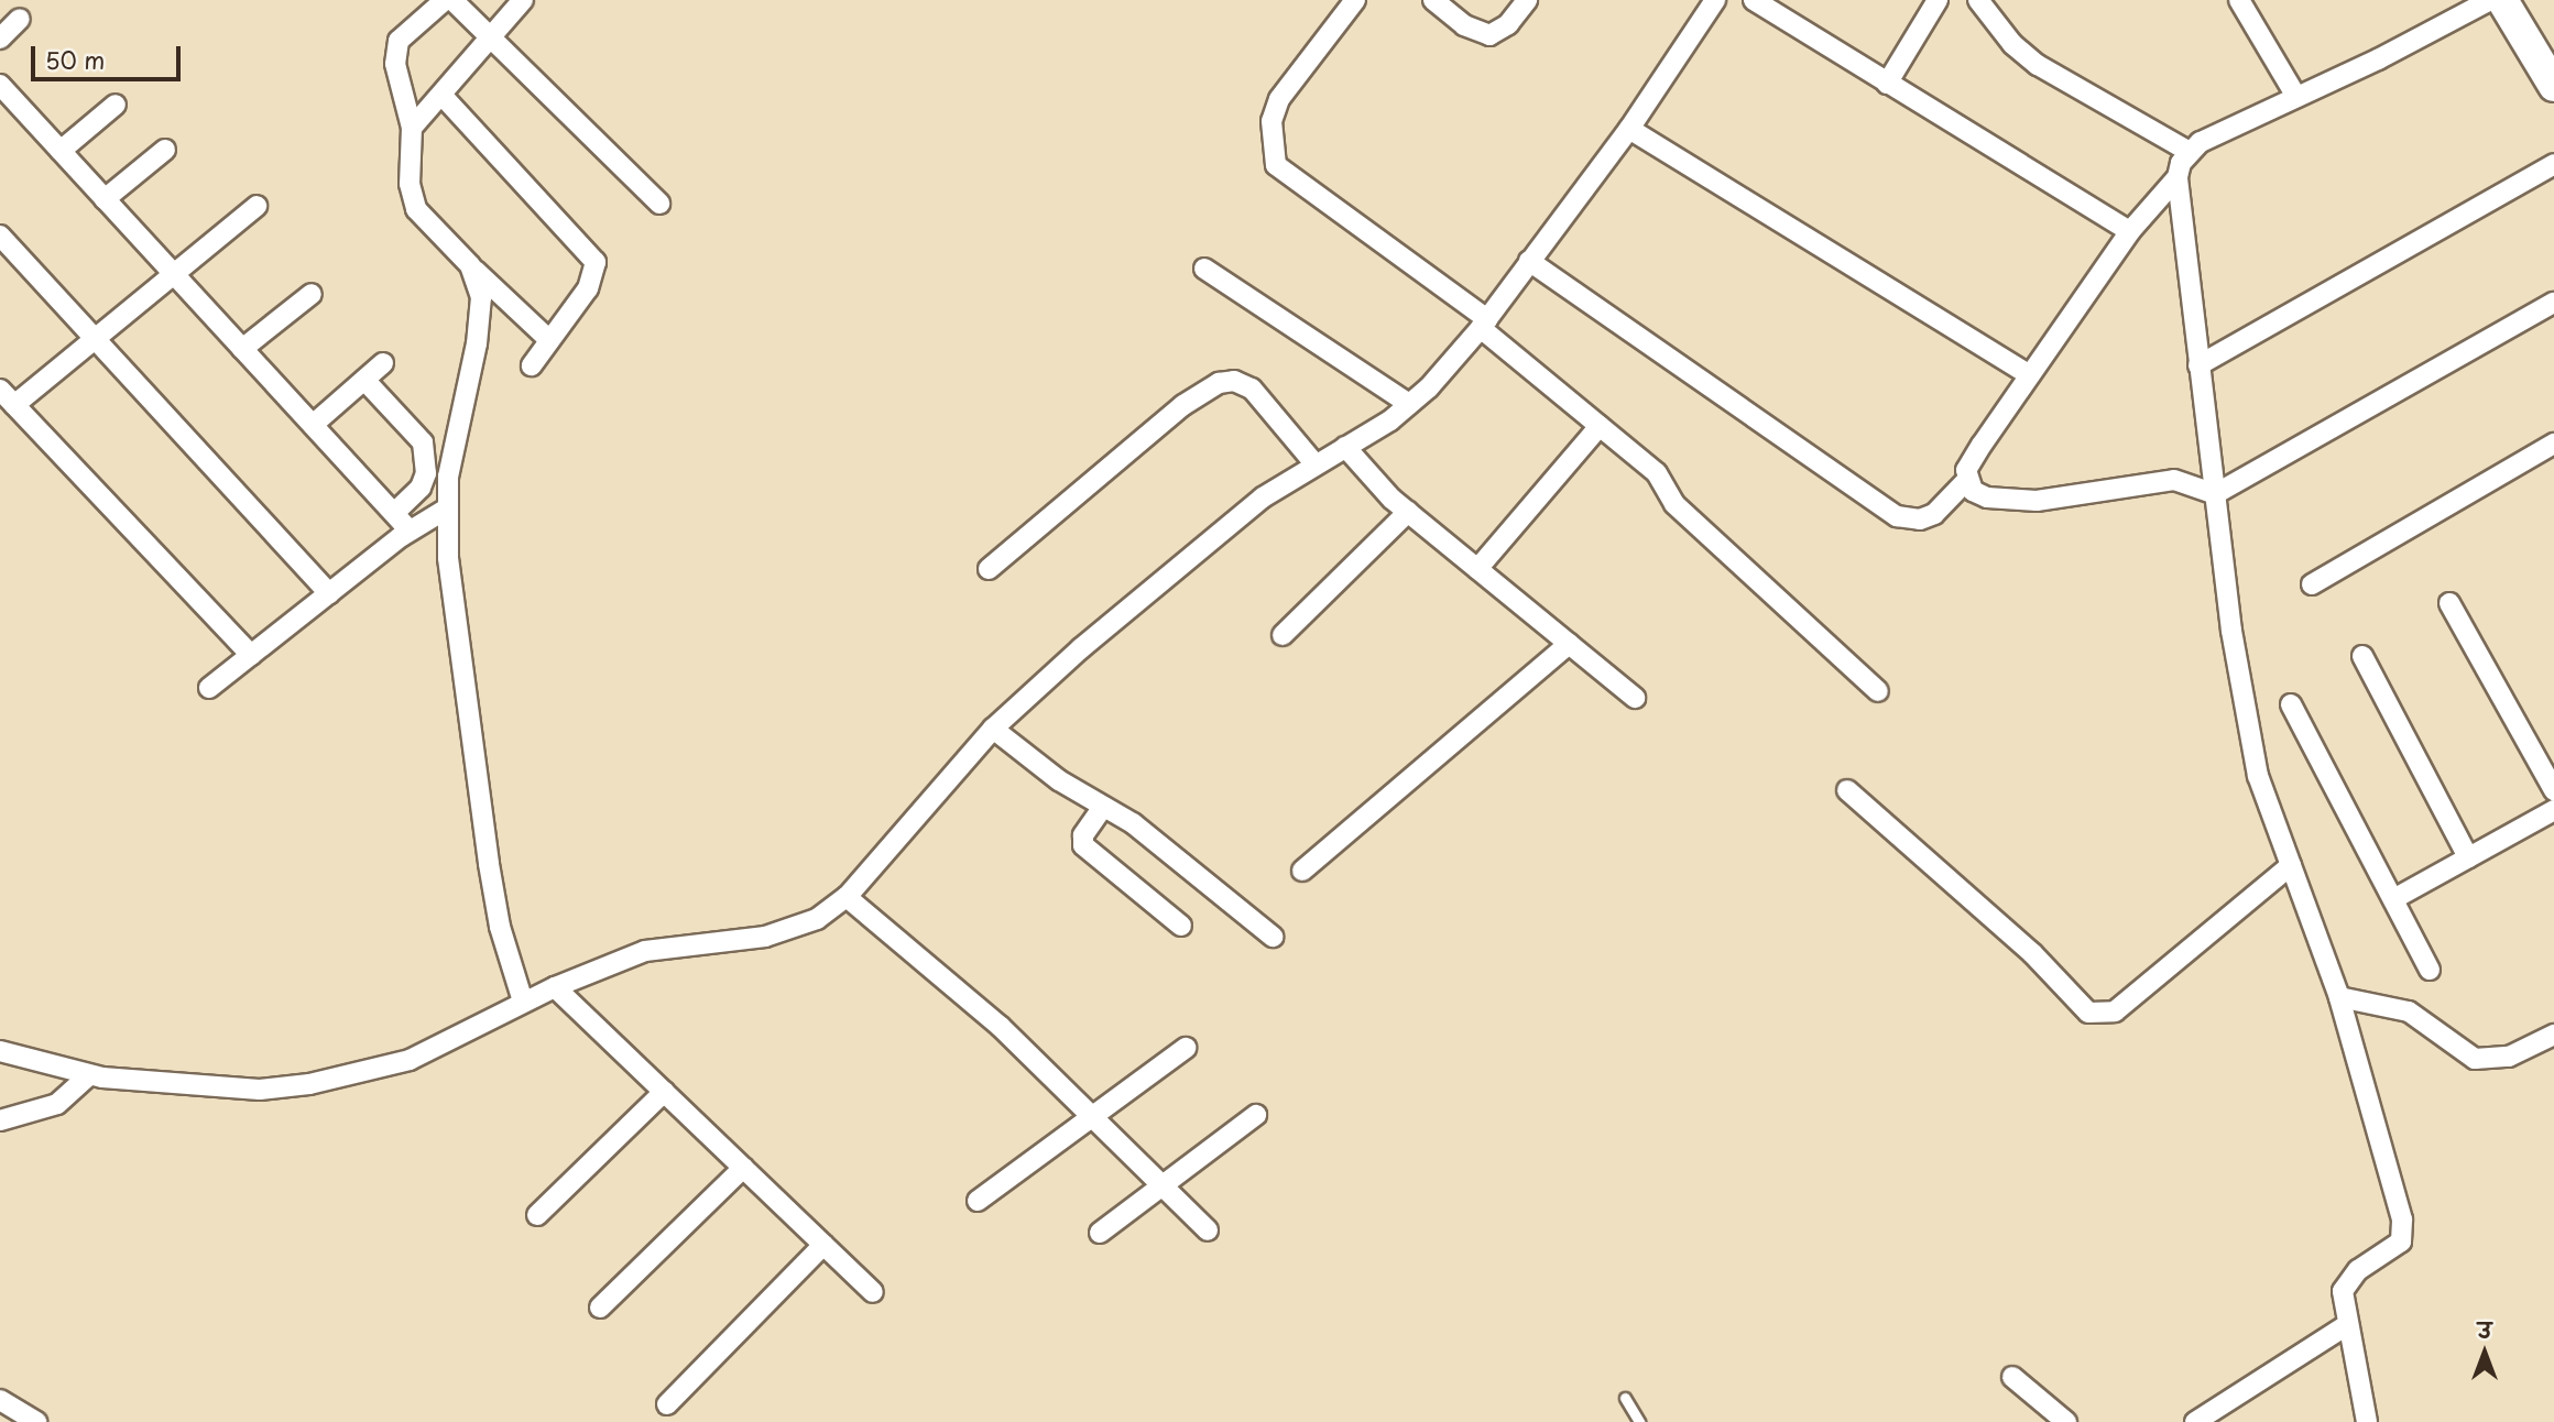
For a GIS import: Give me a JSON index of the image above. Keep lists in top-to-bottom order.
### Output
{
  "scale_bar": "50 m",
  "north": "top"
}
